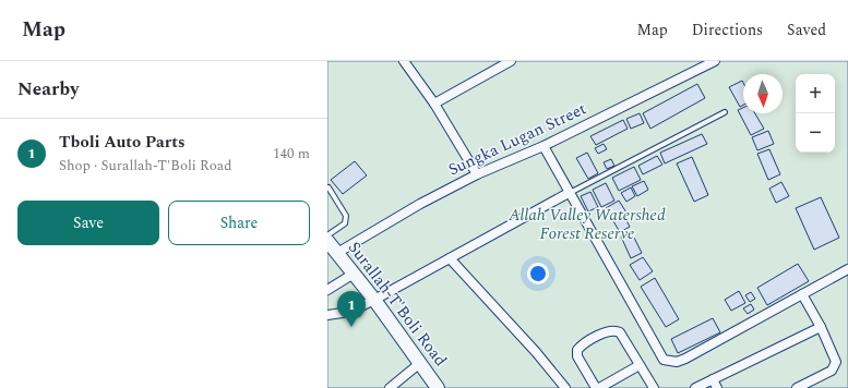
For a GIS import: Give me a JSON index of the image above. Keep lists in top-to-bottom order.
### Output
{
  "streets": {
    "main road": ["Surallah-T'Boli Road"],
    "street": ["Sungka Lugan Street"]
  },
  "crossings": [
    ["Sungka Lugan Street", "Surallah-T'Boli Road"]
  ],
  "parks": ["Allah Valley Watershed Forest Reserve"],
  "north": "bottom",
  "page": {
    "header": "Map",
    "nav": ["Map", "Directions", "Saved"],
    "heading": "Nearby",
    "map_buttons": ["+", "−"],
    "list": [
      {
        "mark": "1",
        "name": "Tboli Auto Parts",
        "note": "Shop · Surallah-T'Boli Road",
        "value": "140 m"
      }
    ],
    "buttons": ["Save", "Share"],
    "pins": "1"
  }
}
